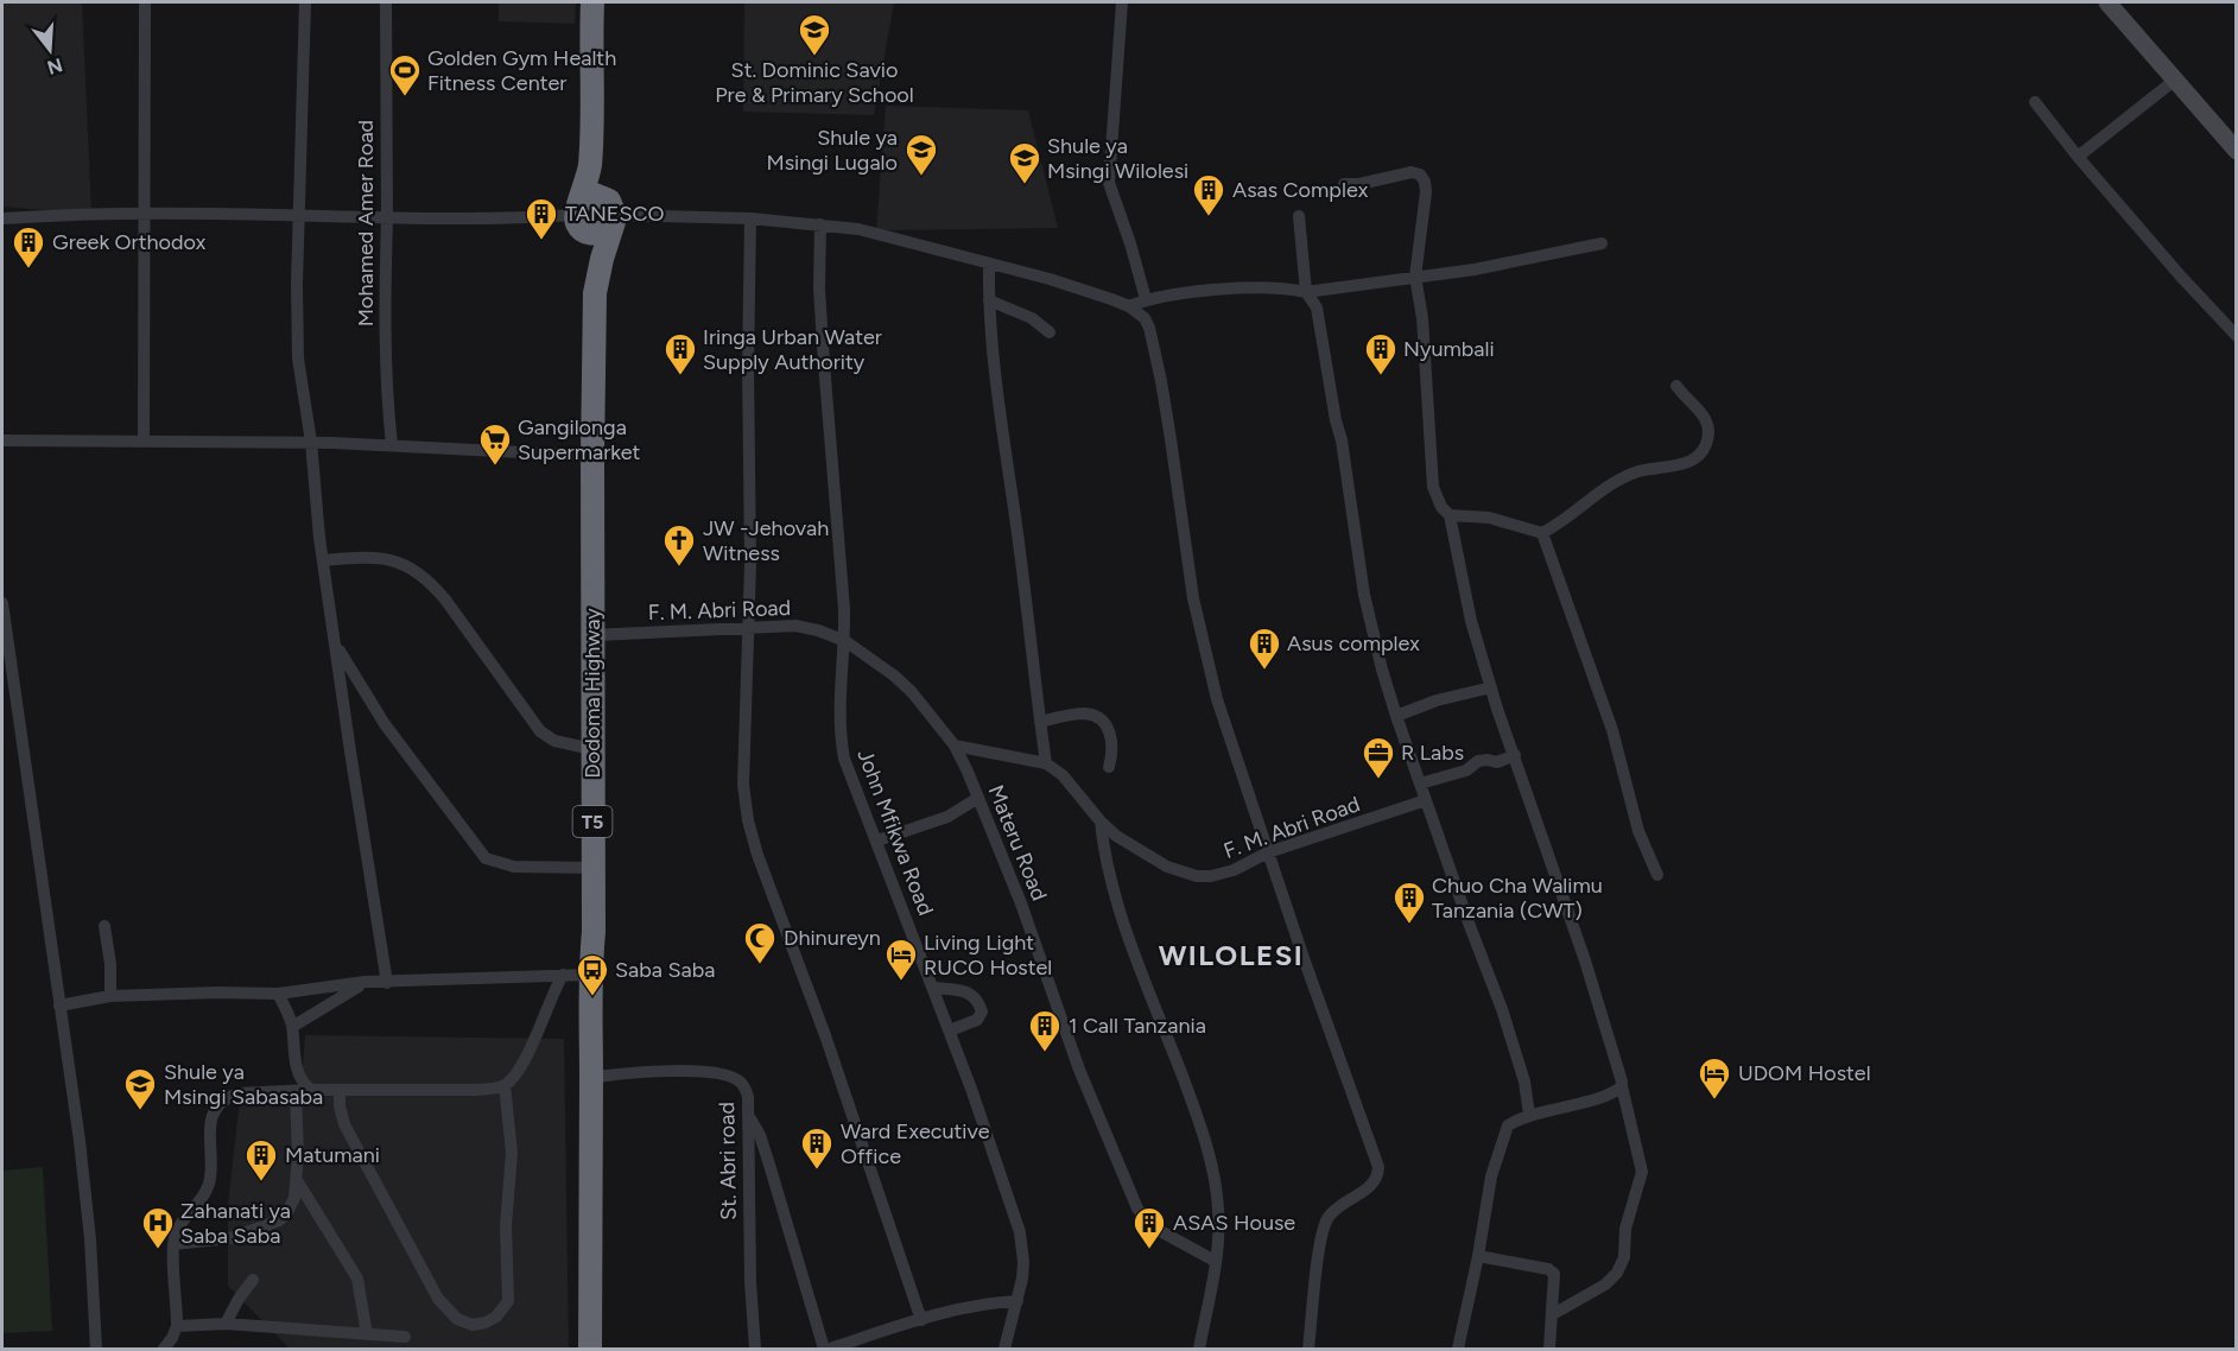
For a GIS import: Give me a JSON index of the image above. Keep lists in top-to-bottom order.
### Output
{
  "streets": {
    "highway": ["Dodoma Highway", "T5"],
    "street": [
      "Mohamed Amer Road",
      "F. M. Abri Road",
      "John Mfikwa Road",
      "Materu Road",
      "St. Abri road"
    ]
  },
  "crossings": [
    ["F. M. Abri Road", "Dodoma Highway"],
    ["F. M. Abri Road", "John Mfikwa Road"],
    ["F. M. Abri Road", "Materu Road"],
    ["Dodoma Highway", "T5"],
    ["Dodoma Highway", "St. Abri road"],
    ["John Mfikwa Road", "Materu Road"]
  ],
  "districts": ["WILOLESI"],
  "places": {
    "school or university": [
      "St. Dominic Savio Pre & Primary School",
      "Shule ya Msingi Lugalo",
      "Shule ya Msingi Wilolesi",
      "Shule ya Msingi Sabasaba"
    ],
    "sports": ["Golden Gym Health Fitness Center"],
    "building": [
      "Asas Complex",
      "TANESCO",
      "Greek Orthodox",
      "Iringa Urban Water Supply Authority",
      "Nyumbali",
      "Asus complex",
      "Chuo Cha Walimu Tanzania (CWT)",
      "1 Call Tanzania",
      "Ward Executive Office",
      "Matumani",
      "ASAS House"
    ],
    "supermarket": ["Gangilonga Supermarket"],
    "church": ["JW -Jehovah Witness"],
    "office": ["R Labs"],
    "mosque": ["Dhinureyn"],
    "hotel": ["Living Light RUCO Hostel", "UDOM Hostel"],
    "bus stop": ["Saba Saba"],
    "hospital": ["Zahanati ya Saba Saba"]
  },
  "north": "bottom"
}
